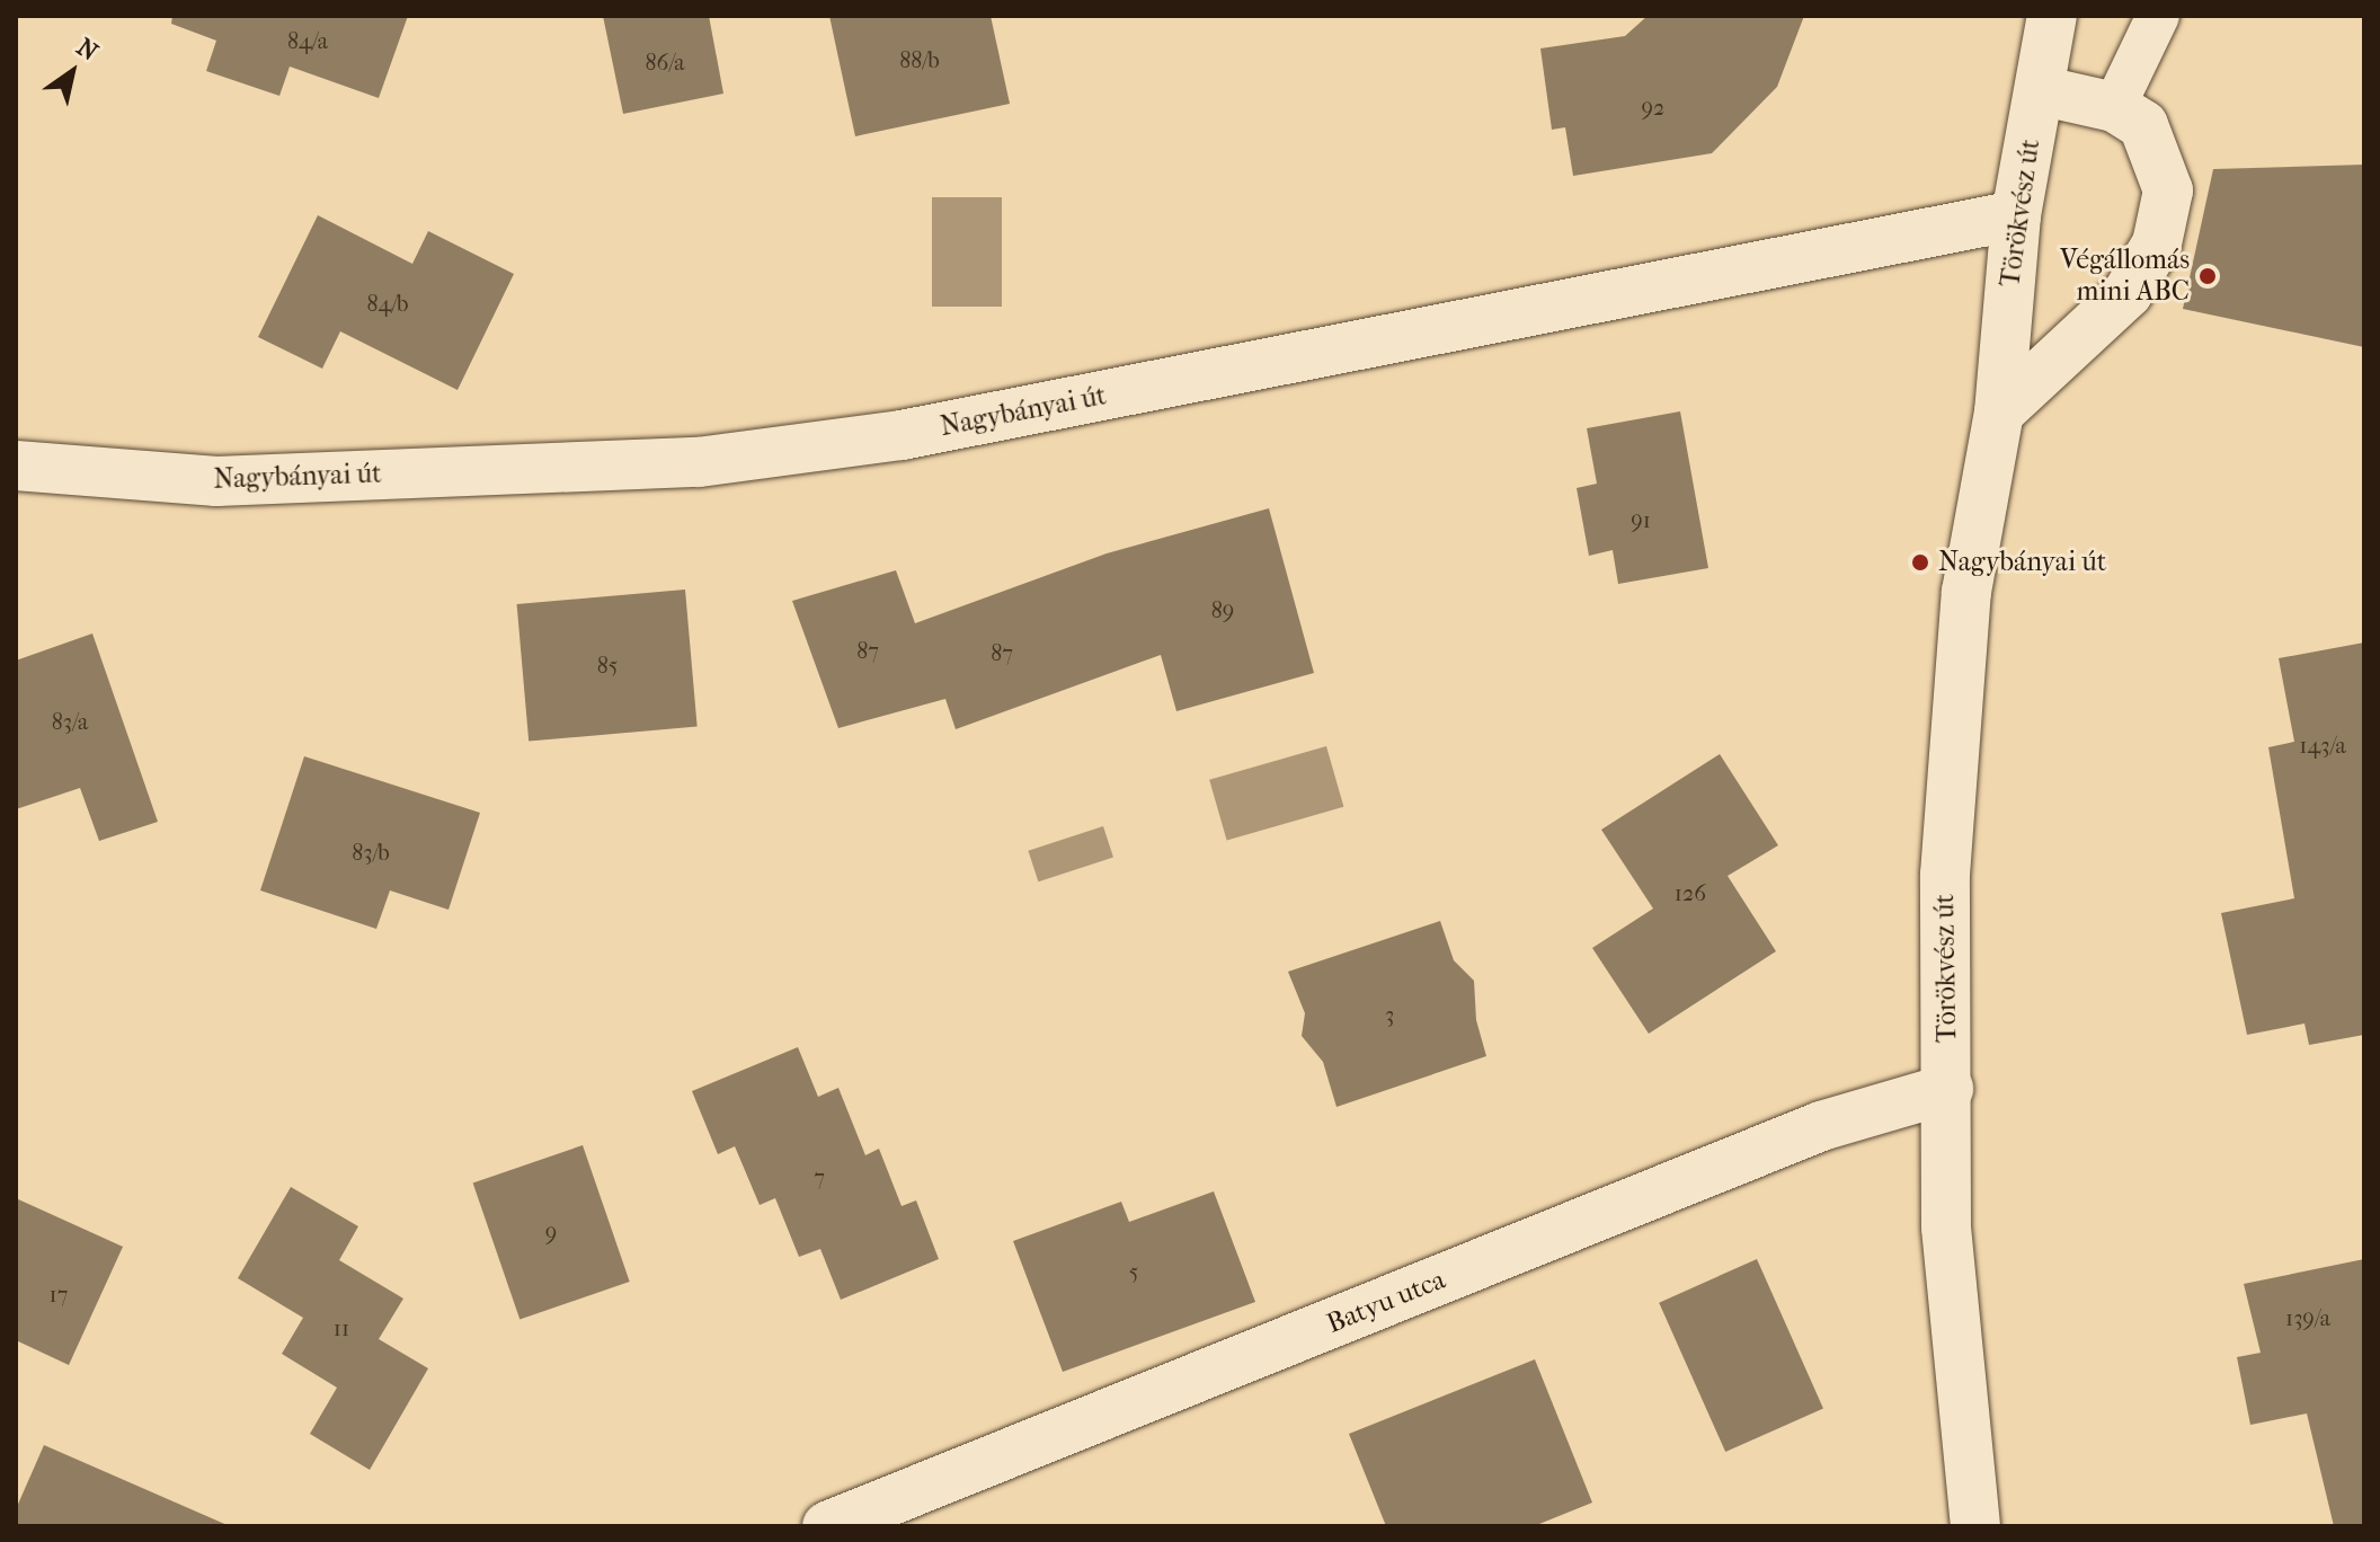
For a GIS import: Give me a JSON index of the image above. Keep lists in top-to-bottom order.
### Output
{
  "streets": {
    "street": ["Törökvész út", "Nagybányai út", "Batyu utca"]
  },
  "crossings": [
    ["Törökvész út", "Nagybányai út"],
    ["Törökvész út", "Batyu utca"]
  ],
  "places": ["Végállomás mini ABC", "Nagybányai út"],
  "house_numbers": [
    "84/a",
    "88/b",
    "86/a",
    "92",
    "84/b",
    "91",
    "89",
    "87",
    "87",
    "85",
    "83/a",
    "143/a",
    "83/b",
    "126",
    "3",
    "7",
    "9",
    "5",
    "17",
    "139/a",
    "11"
  ],
  "north": "top right"
}
